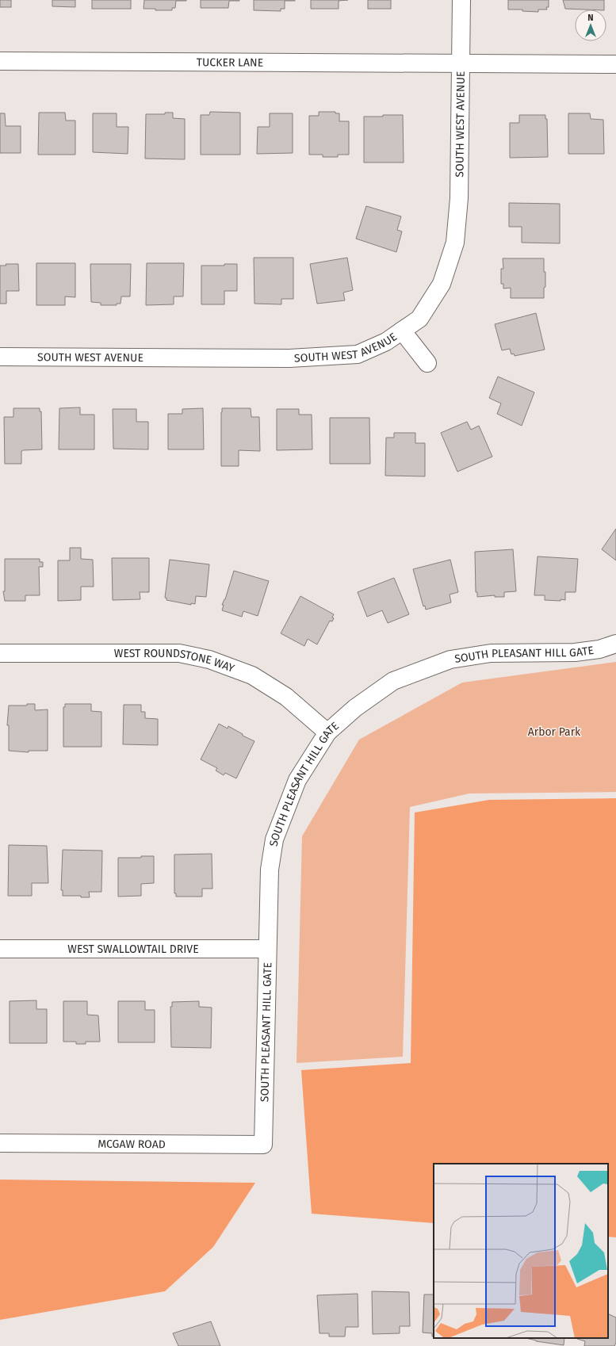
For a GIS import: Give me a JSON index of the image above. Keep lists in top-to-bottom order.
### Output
{
  "streets": {
    "street": [
      "TUCKER LANE",
      "SOUTH WEST AVENUE",
      "SOUTH PLEASANT HILL GATE",
      "WEST ROUNDSTONE WAY",
      "WEST SWALLOWTAIL DRIVE",
      "MCGAW ROAD"
    ]
  },
  "crossings": [
    ["TUCKER LANE", "SOUTH WEST AVENUE"],
    ["SOUTH PLEASANT HILL GATE", "WEST ROUNDSTONE WAY"],
    ["SOUTH PLEASANT HILL GATE", "WEST SWALLOWTAIL DRIVE"],
    ["SOUTH PLEASANT HILL GATE", "MCGAW ROAD"]
  ],
  "parks": ["Arbor Park"],
  "north": "top"
}
